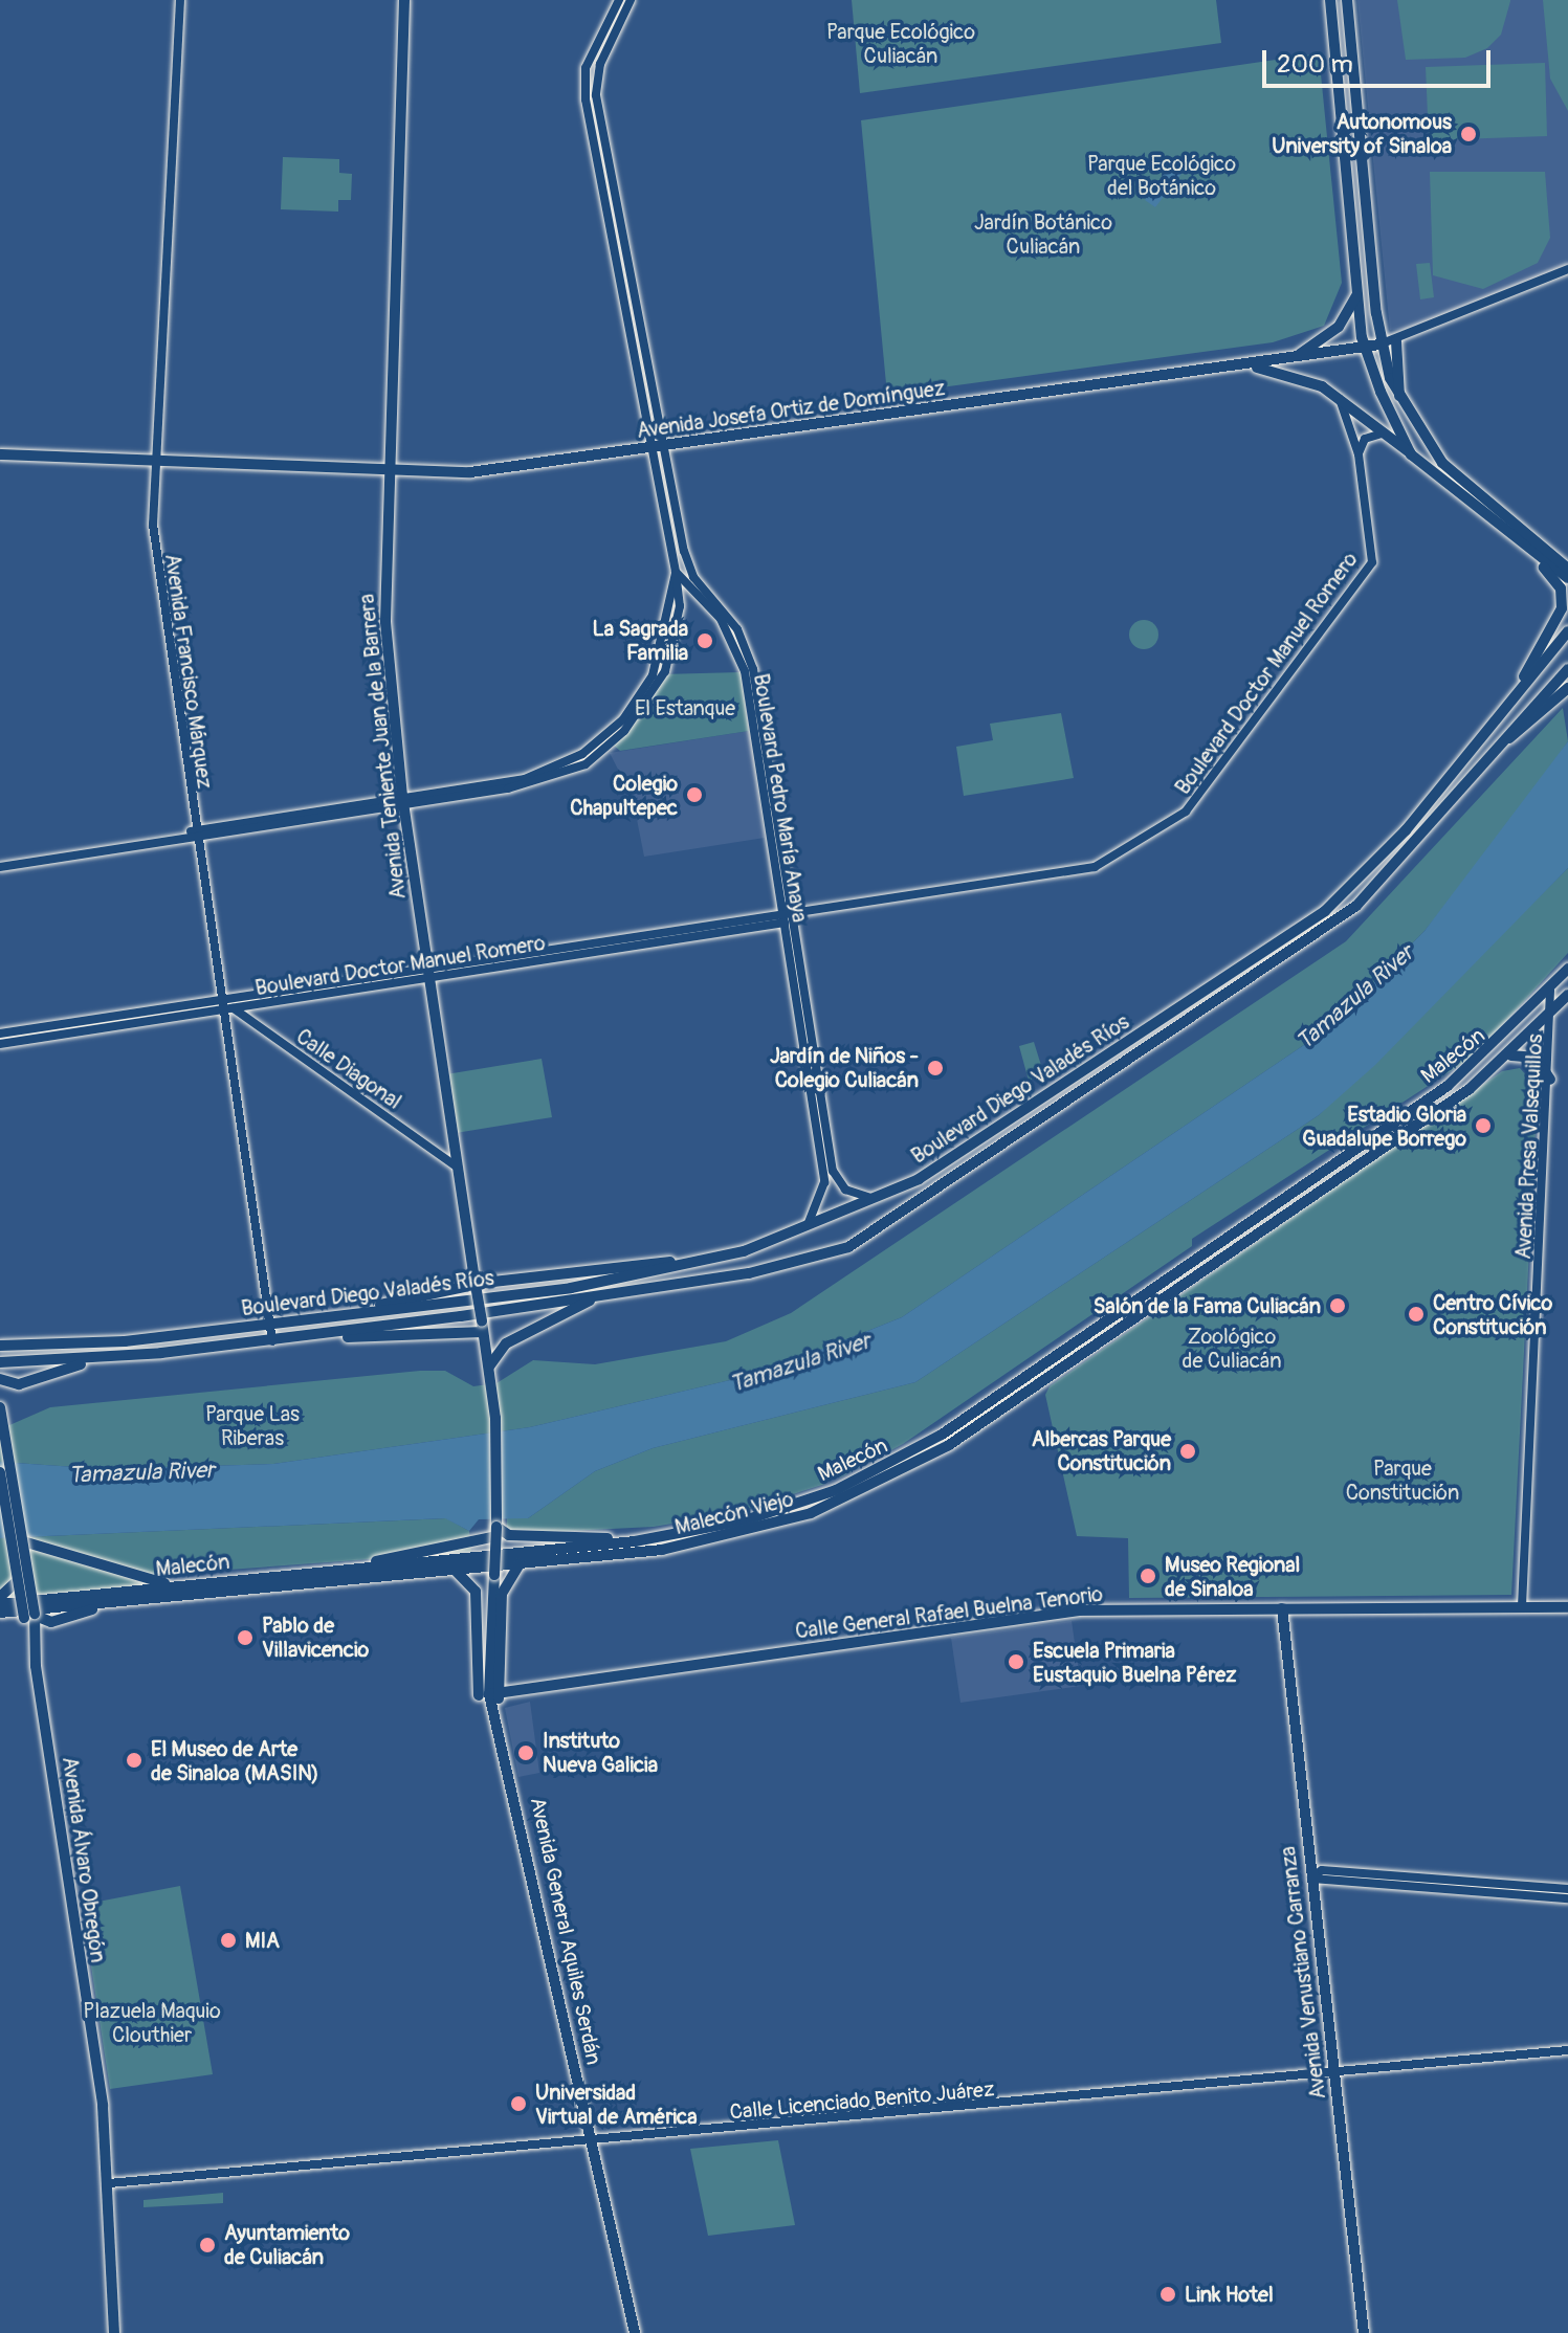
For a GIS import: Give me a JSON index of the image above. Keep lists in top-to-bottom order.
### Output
{
  "streets": {
    "main road": [
      "Avenida Josefa Ortiz de Domínguez",
      "Avenida Teniente Juan de la Barrera",
      "Malecón",
      "Boulevard Diego Valadés Ríos",
      "Malecón Viejo",
      "Calle General Rafael Buelna Tenorio",
      "Avenida Álvaro Obregón",
      "Avenida General Aquiles Serdán",
      "Avenida Venustiano Carranza"
    ],
    "street": [
      "Avenida Francisco Márquez",
      "Boulevard Doctor Manuel Romero",
      "Boulevard Pedro María Anaya",
      "Calle Diagonal",
      "Avenida Presa Valsequillos",
      "Calle Licenciado Benito Juárez"
    ]
  },
  "crossings": [
    ["Avenida Josefa Ortiz de Domínguez", "Avenida Francisco Márquez"],
    ["Avenida Josefa Ortiz de Domínguez", "Avenida Teniente Juan de la Barrera"],
    ["Avenida Josefa Ortiz de Domínguez", "Boulevard Pedro María Anaya"],
    ["Avenida Francisco Márquez", "Boulevard Doctor Manuel Romero"],
    ["Avenida Francisco Márquez", "Boulevard Diego Valadés Ríos"],
    ["Boulevard Doctor Manuel Romero", "Avenida Teniente Juan de la Barrera"],
    ["Boulevard Doctor Manuel Romero", "Boulevard Pedro María Anaya"],
    ["Boulevard Doctor Manuel Romero", "Calle Diagonal"],
    ["Avenida Teniente Juan de la Barrera", "Calle Diagonal"],
    ["Boulevard Pedro María Anaya", "Boulevard Diego Valadés Ríos"],
    ["Malecón", "Avenida Presa Valsequillos"],
    ["Avenida Presa Valsequillos", "Malecón Viejo"],
    ["Avenida Presa Valsequillos", "Calle General Rafael Buelna Tenorio"],
    ["Calle General Rafael Buelna Tenorio", "Avenida General Aquiles Serdán"],
    ["Calle General Rafael Buelna Tenorio", "Avenida Venustiano Carranza"],
    ["Avenida Álvaro Obregón", "Calle Licenciado Benito Juárez"],
    ["Avenida General Aquiles Serdán", "Calle Licenciado Benito Juárez"],
    ["Avenida Venustiano Carranza", "Calle Licenciado Benito Juárez"]
  ],
  "water": ["Tamazula River"],
  "parks": [
    "Parque Ecológico Culiacán",
    "Parque Ecológico del Botánico",
    "Jardín Botánico Culiacán",
    "El Estanque",
    "Zoológico de Culiacán",
    "Parque Las Riberas",
    "Parque Constitución",
    "Plazuela Maquio Clouthier"
  ],
  "places": [
    "Autonomous University of Sinaloa",
    "La Sagrada Familia",
    "Colegio Chapultepec",
    "Jardín de Niños - Colegio Culiacán",
    "Estadio Gloria Guadalupe Borrego",
    "Salón de la Fama Culiacán",
    "Centro Cívico Constitución",
    "Albercas Parque Constitución",
    "Museo Regional de Sinaloa",
    "Pablo de Villavicencio",
    "Escuela Primaria Eustaquio Buelna Pérez",
    "Instituto Nueva Galicia",
    "El Museo de Arte de Sinaloa (MASIN)",
    "MIA",
    "Universidad Virtual de América",
    "Ayuntamiento de Culiacán",
    "Link Hotel"
  ],
  "scale_bar": "200 m"
}
